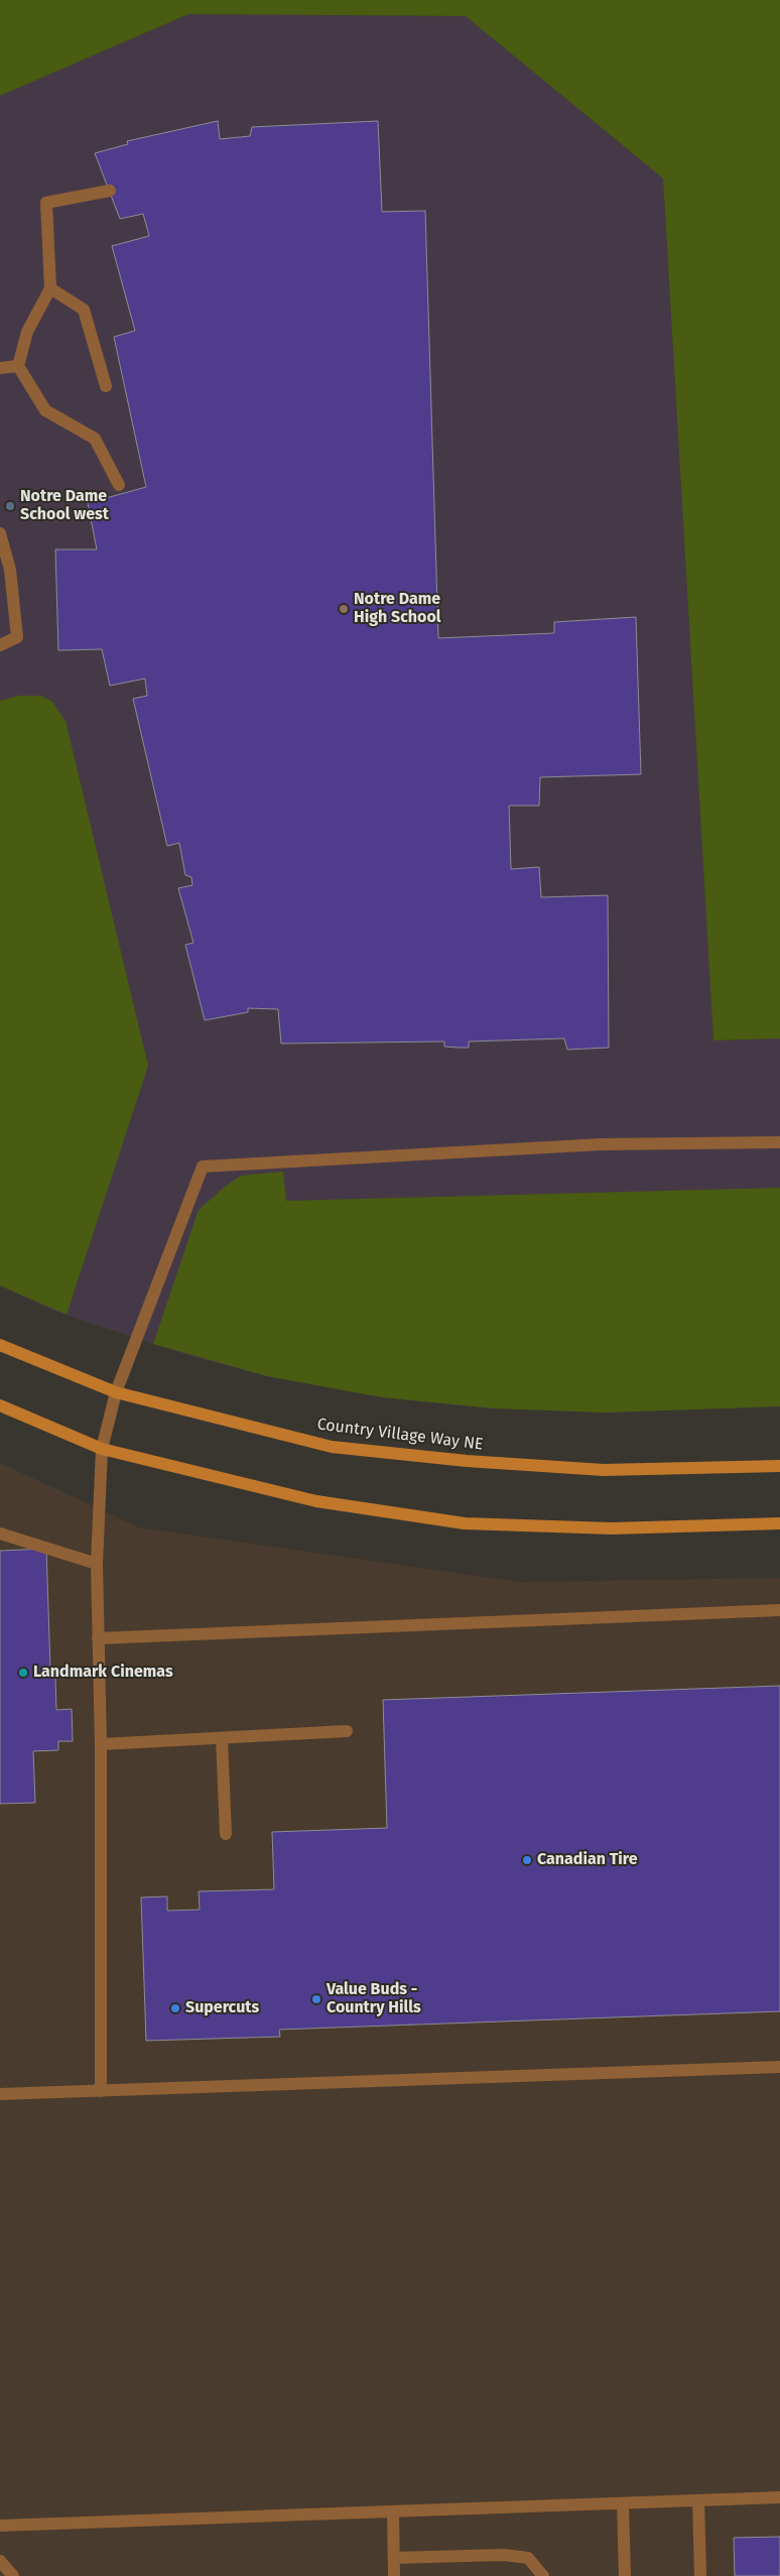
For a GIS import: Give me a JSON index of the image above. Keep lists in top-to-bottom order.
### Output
{
  "streets": {
    "street": ["Country Village Way NE"]
  },
  "places": [
    "Notre Dame School west",
    "Notre Dame High School",
    "Landmark Cinemas",
    "Canadian Tire",
    "Value Buds - Country Hills",
    "Supercuts"
  ]
}
